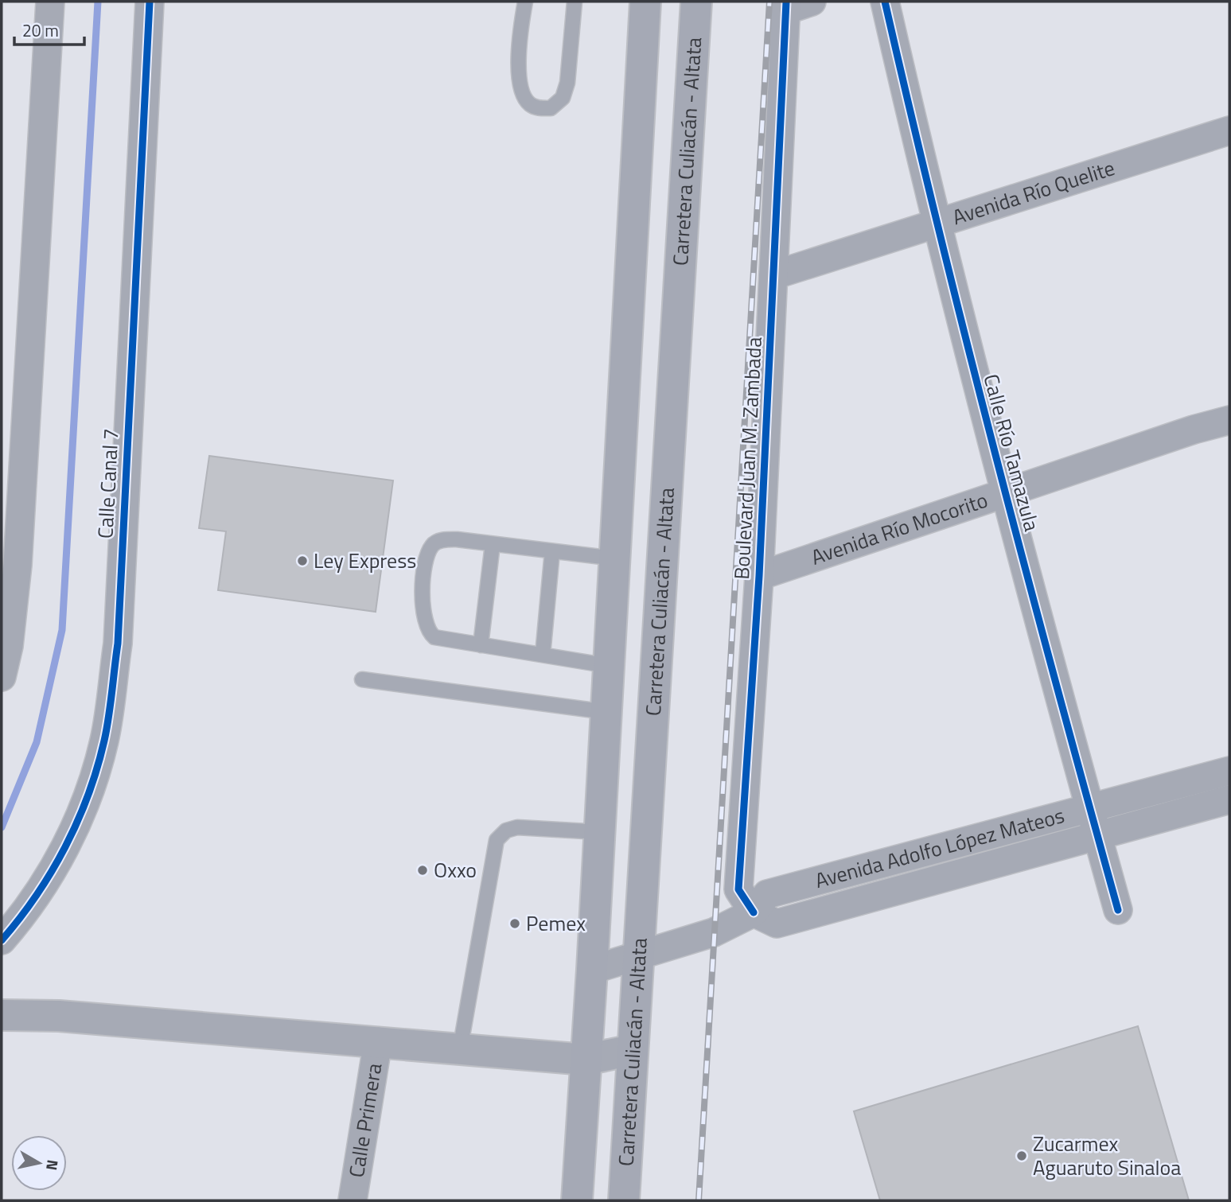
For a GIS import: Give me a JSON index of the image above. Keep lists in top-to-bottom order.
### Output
{
  "streets": {
    "main road": ["Carretera Culiacán - Altata"],
    "street": [
      "Avenida Río Quelite",
      "Calle Río Tamazula",
      "Boulevard Juan M. Zambada",
      "Calle Canal 7",
      "Avenida Río Mocorito",
      "Avenida Adolfo López Mateos",
      "Calle Primera"
    ]
  },
  "crossings": [
    ["Avenida Río Quelite", "Calle Río Tamazula"],
    ["Avenida Río Quelite", "Boulevard Juan M. Zambada"],
    ["Calle Río Tamazula", "Avenida Río Mocorito"],
    ["Calle Río Tamazula", "Avenida Adolfo López Mateos"],
    ["Boulevard Juan M. Zambada", "Avenida Río Mocorito"],
    ["Boulevard Juan M. Zambada", "Avenida Adolfo López Mateos"]
  ],
  "places": [
    "Ley Express",
    "Oxxo",
    "Pemex",
    "Zucarmex Aguaruto Sinaloa"
  ],
  "scale_bar": "20 m",
  "north": "right"
}
